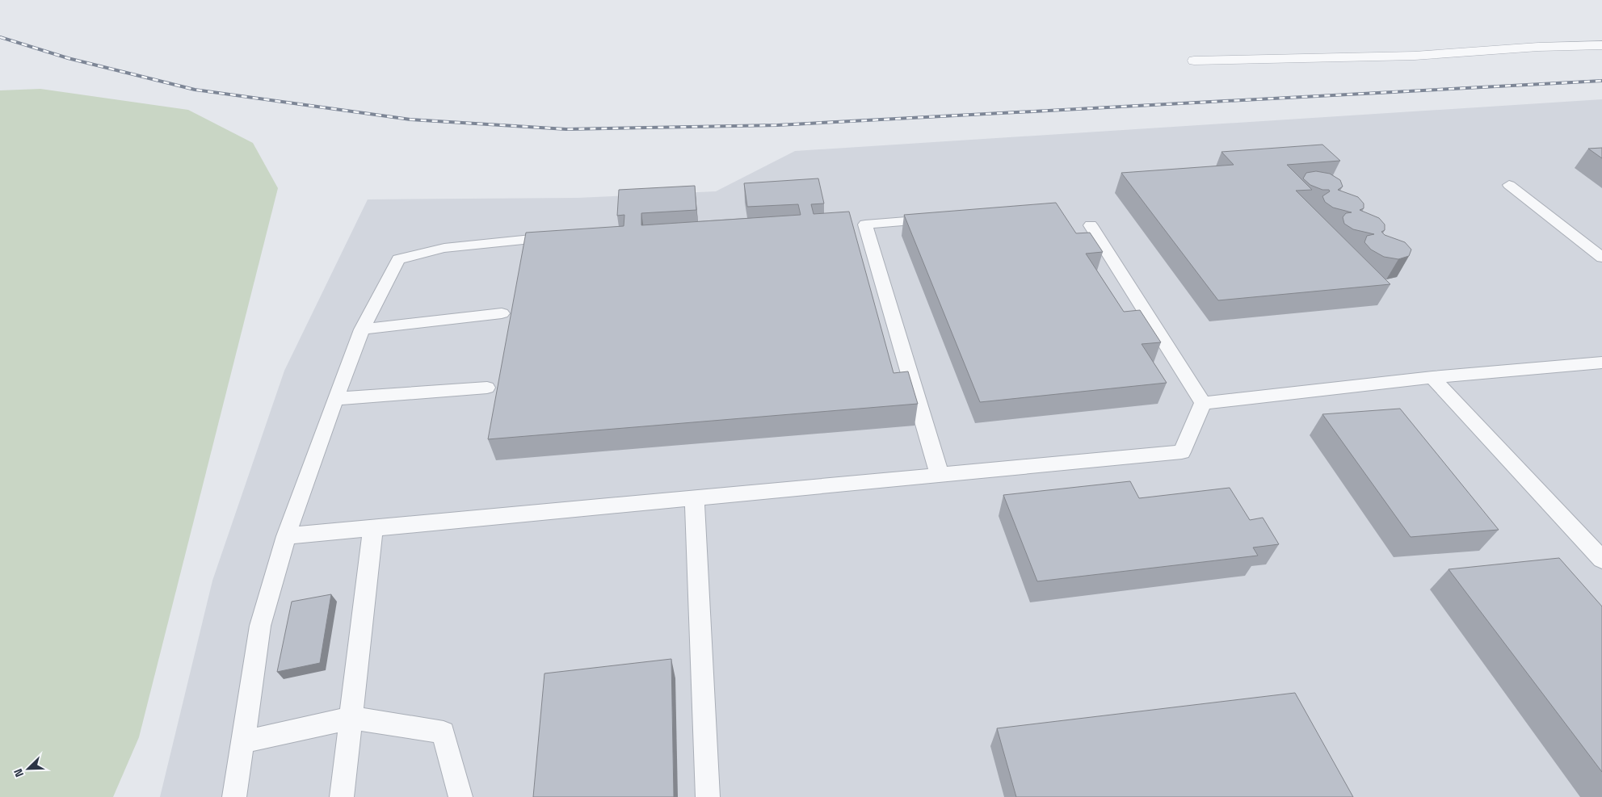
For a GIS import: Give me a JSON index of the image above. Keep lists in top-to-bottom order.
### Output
{
  "north": "bottom left"
}
